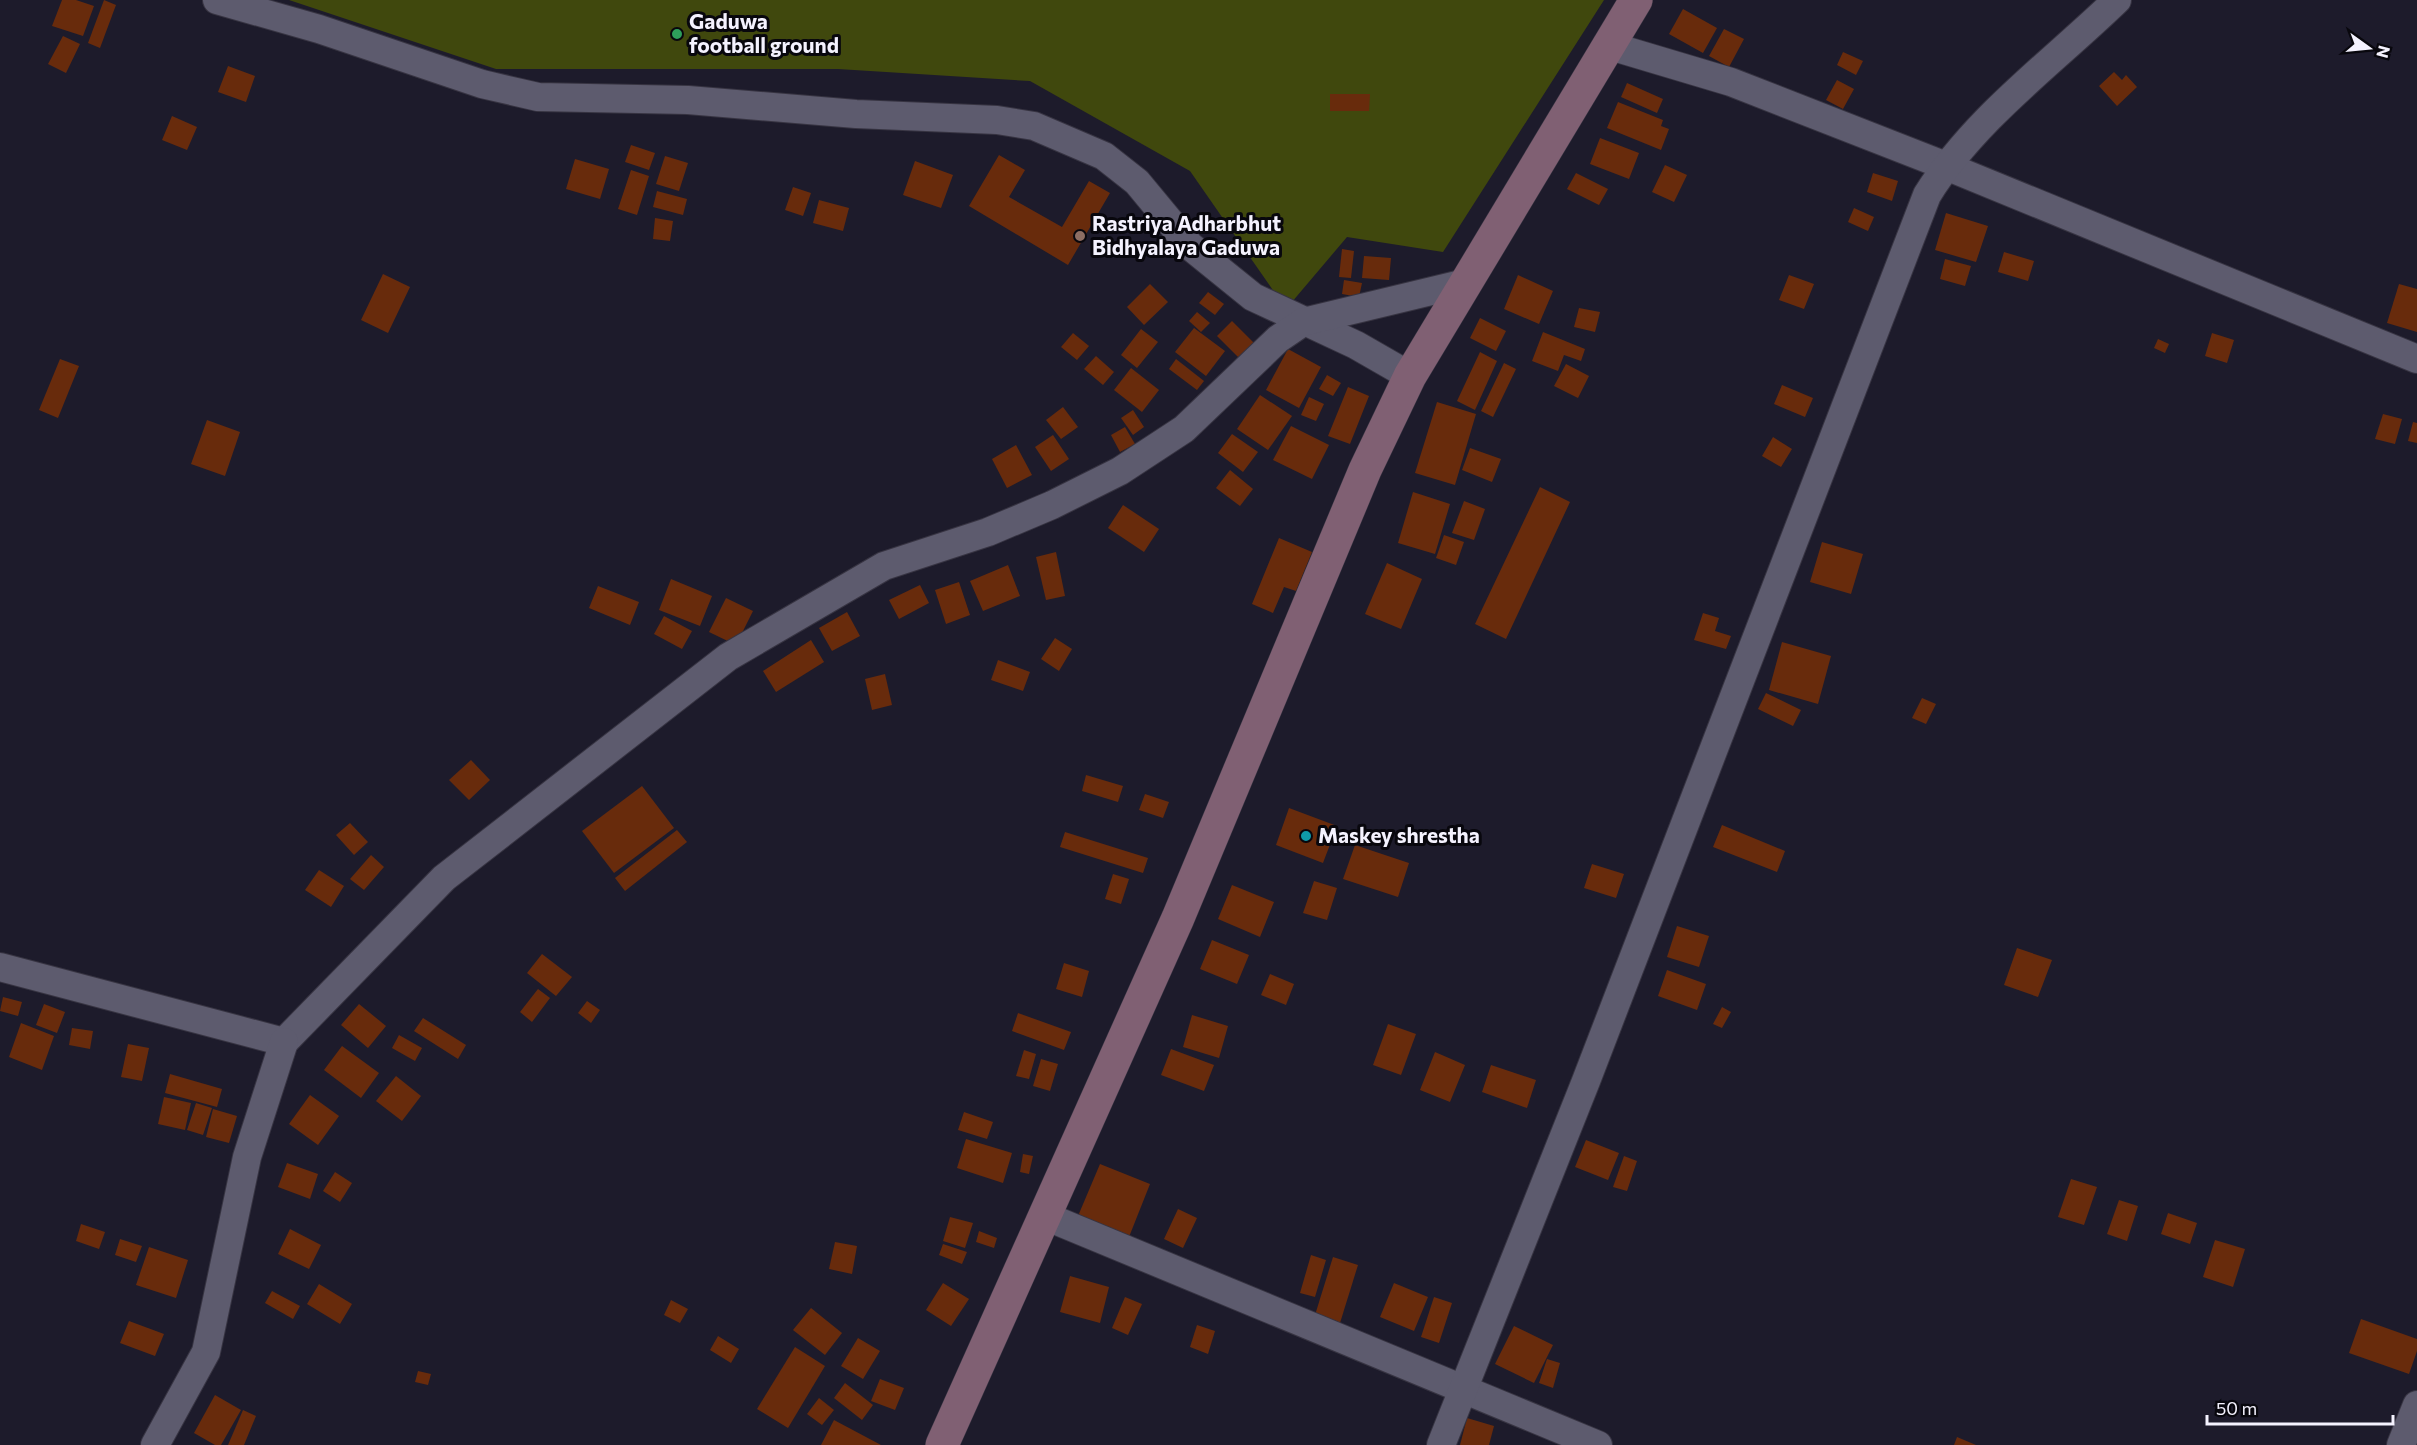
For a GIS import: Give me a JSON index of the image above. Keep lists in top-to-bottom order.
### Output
{
  "places": ["Gaduwa football ground", "Rastriya Adharbhut Bidhyalaya Gaduwa", "Maskey shrestha"],
  "scale_bar": "50 m",
  "north": "right"
}
